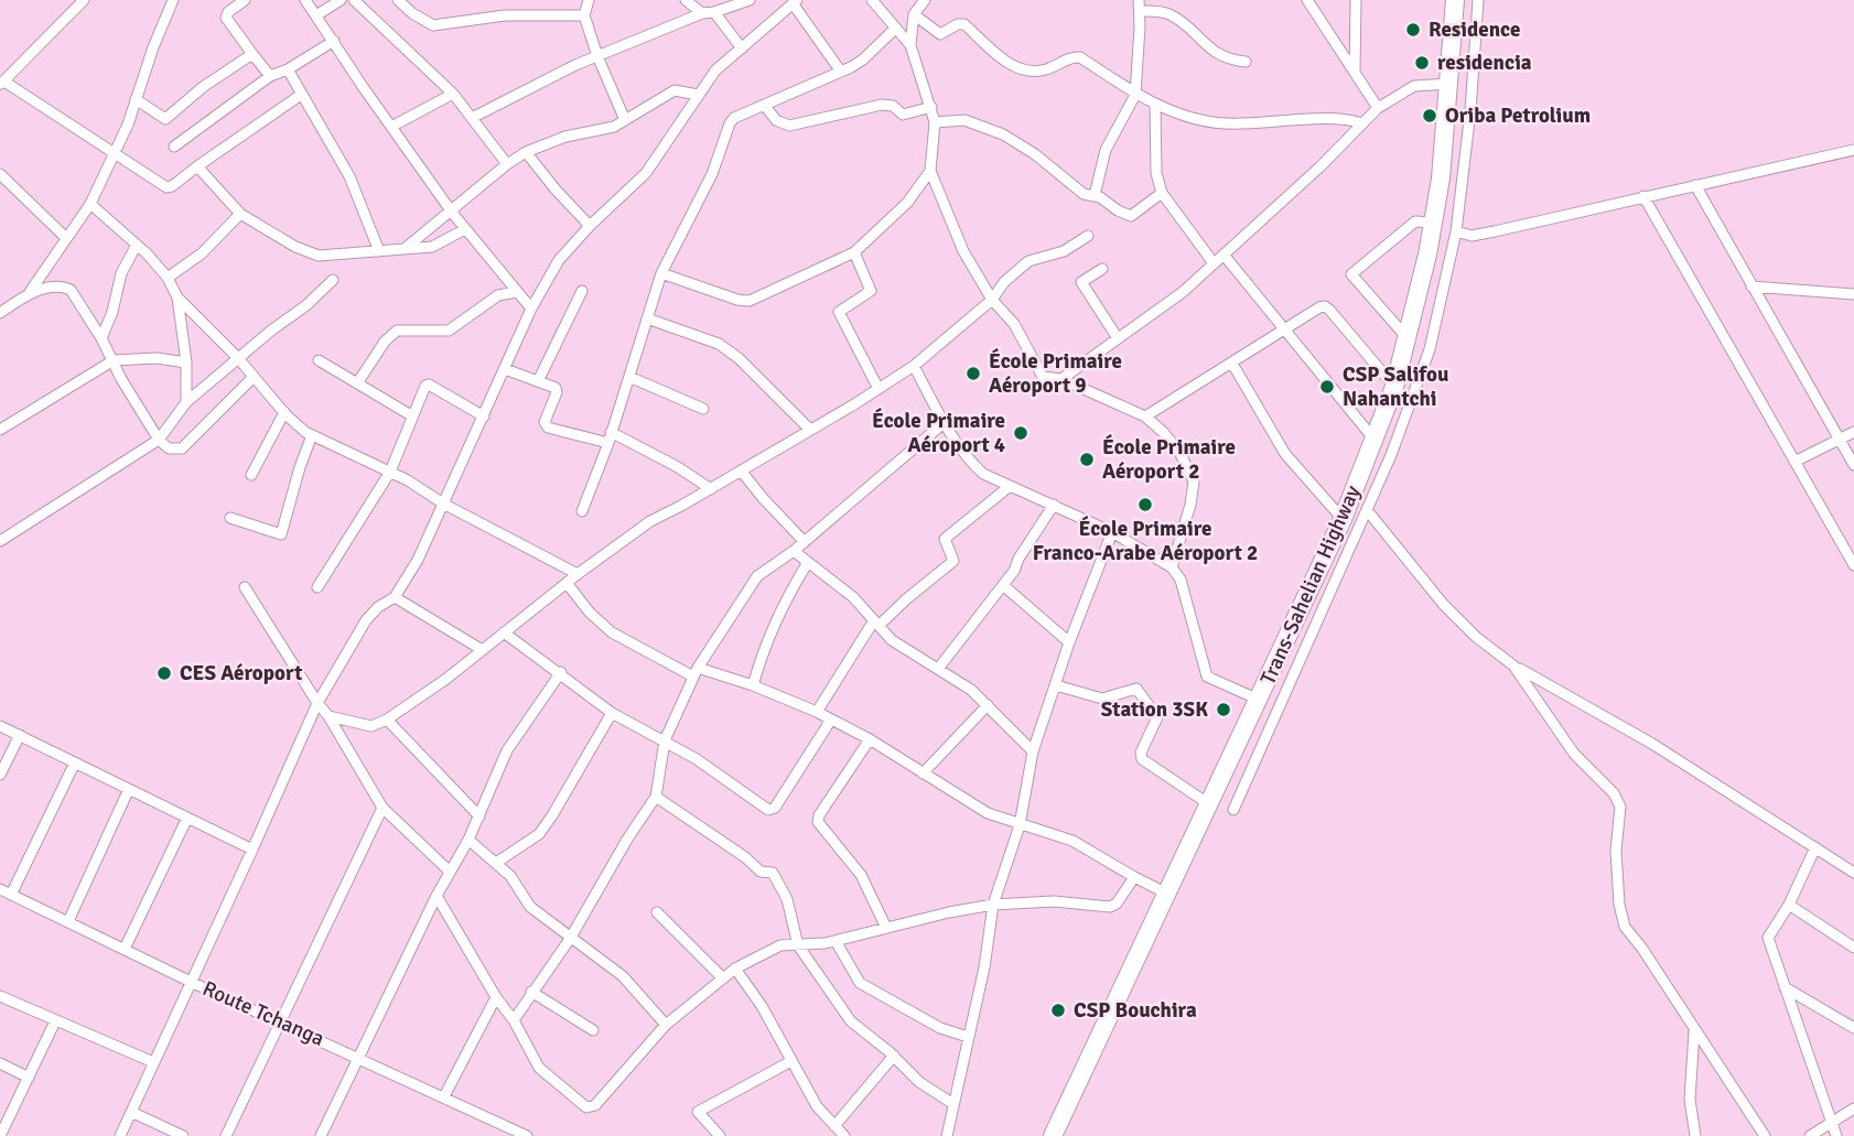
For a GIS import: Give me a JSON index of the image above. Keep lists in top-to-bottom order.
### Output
{
  "streets": {
    "highway": ["Trans-Sahelian Highway"],
    "street": ["Route Tchanga"]
  },
  "places": [
    "Residence",
    "residencia",
    "Oriba Petrolium",
    "École Primaire Aéroport 9",
    "CSP Salifou Nahantchi",
    "École Primaire Aéroport 4",
    "École Primaire Aéroport 2",
    "École Primaire Franco-Arabe Aéroport 2",
    "CES Aéroport",
    "Station 3SK",
    "CSP Bouchira"
  ]
}
